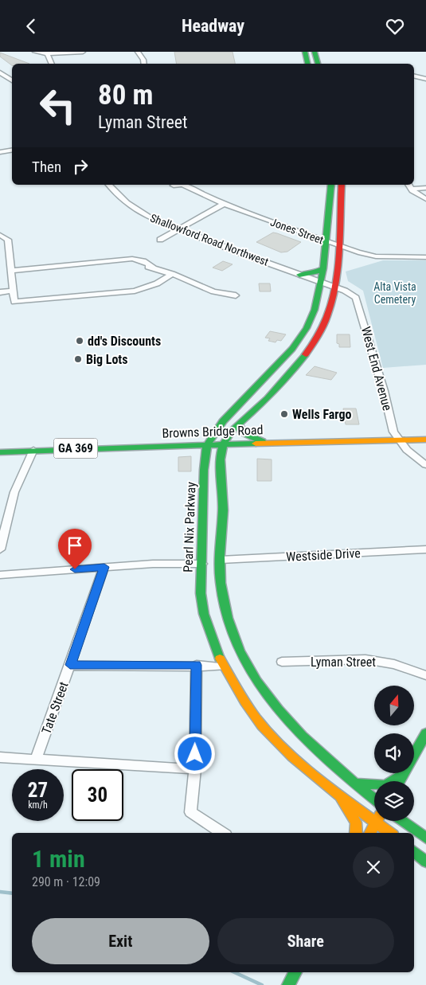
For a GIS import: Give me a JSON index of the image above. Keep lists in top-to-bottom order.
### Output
{
  "streets": {
    "main road": ["Browns Bridge Road", "GA 369", "Pearl Nix Parkway"],
    "street": [
      "Jones Street",
      "Shallowford Road Northwest",
      "West End Avenue",
      "Westside Drive",
      "Lyman Street",
      "Tate Street"
    ]
  },
  "crossings": [
    ["Jones Street", "Pearl Nix Parkway"],
    ["Shallowford Road Northwest", "West End Avenue"],
    ["Shallowford Road Northwest", "Pearl Nix Parkway"],
    ["West End Avenue", "Browns Bridge Road"],
    ["West End Avenue", "Pearl Nix Parkway"],
    ["Browns Bridge Road", "Pearl Nix Parkway"]
  ],
  "parks": ["Alta Vista Cemetery"],
  "places": ["dd's Discounts", "Big Lots", "Wells Fargo"],
  "north": "top",
  "page": {
    "header": "Headway",
    "turn": ["80 m", "Lyman Street"],
    "then": "Then",
    "speed": "27 km/h",
    "limit": "30",
    "heading": ["1 min", "290 m · 12:09"],
    "buttons": ["Exit", "Share"]
  }
}
